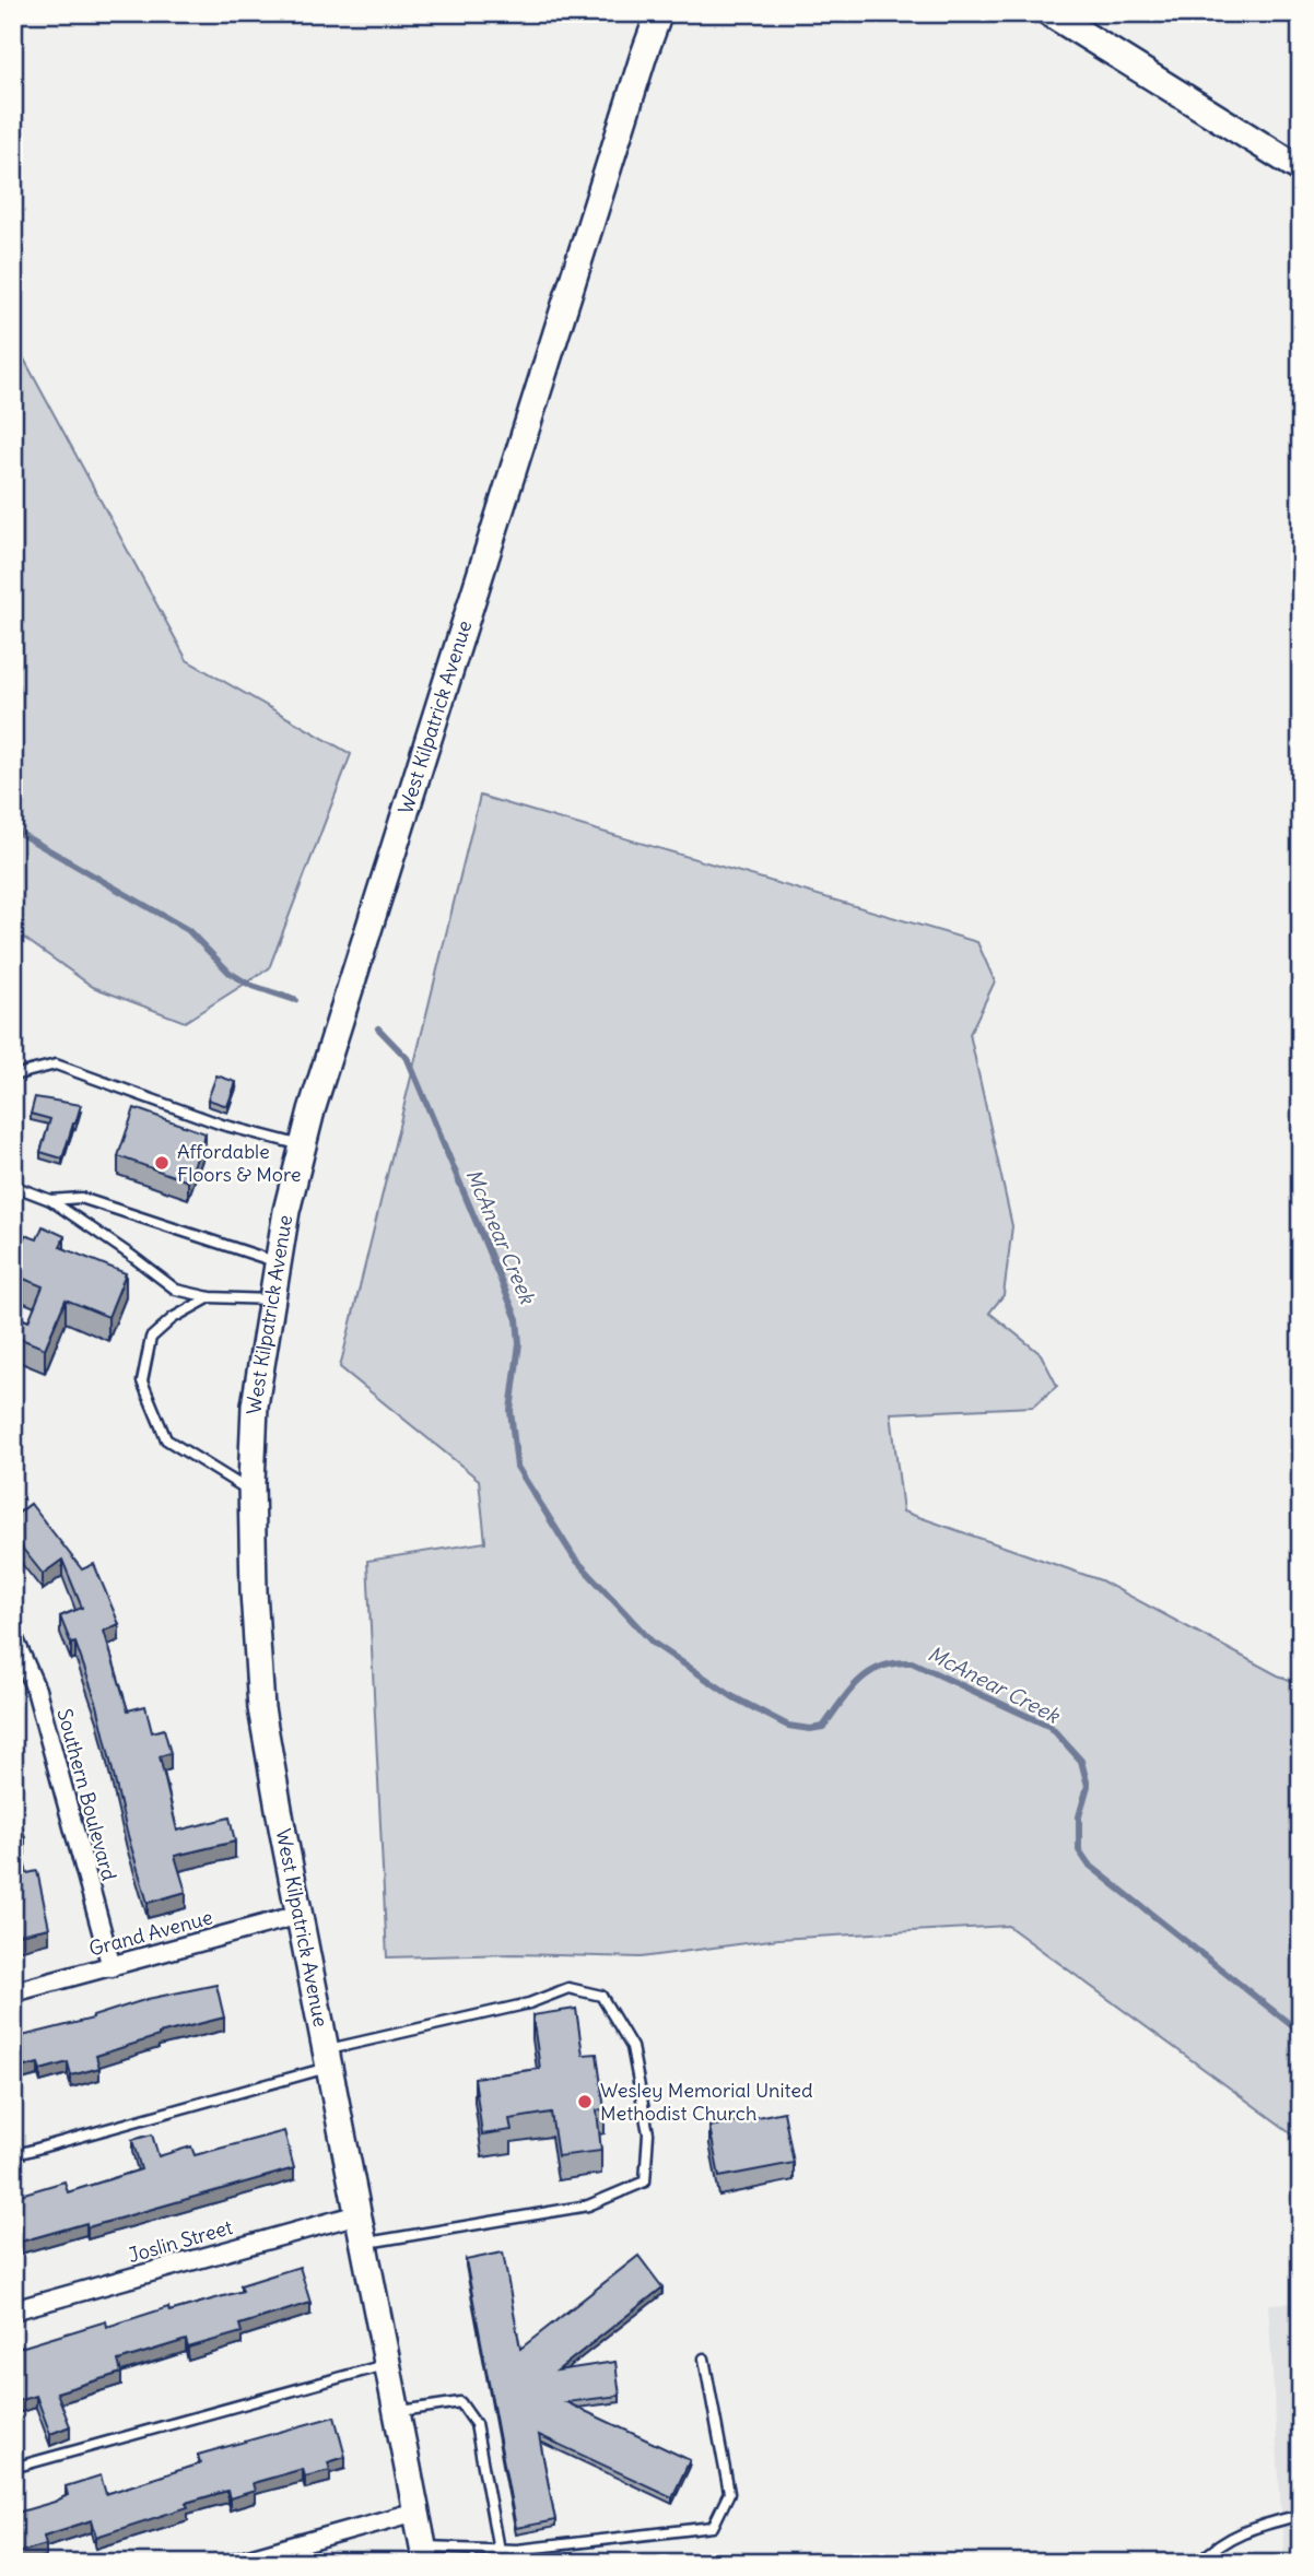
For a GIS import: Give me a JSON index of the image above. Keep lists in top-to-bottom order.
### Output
{
  "streets": {
    "main road": ["West Kilpatrick Avenue"],
    "street": ["Southern Boulevard", "Grand Avenue", "Joslin Street"]
  },
  "crossings": [
    ["West Kilpatrick Avenue", "Grand Avenue"],
    ["West Kilpatrick Avenue", "Joslin Street"],
    ["Southern Boulevard", "Grand Avenue"]
  ],
  "water": ["McAnear Creek"],
  "places": ["Affordable Floors & More", "Wesley Memorial United Methodist Church"]
}
